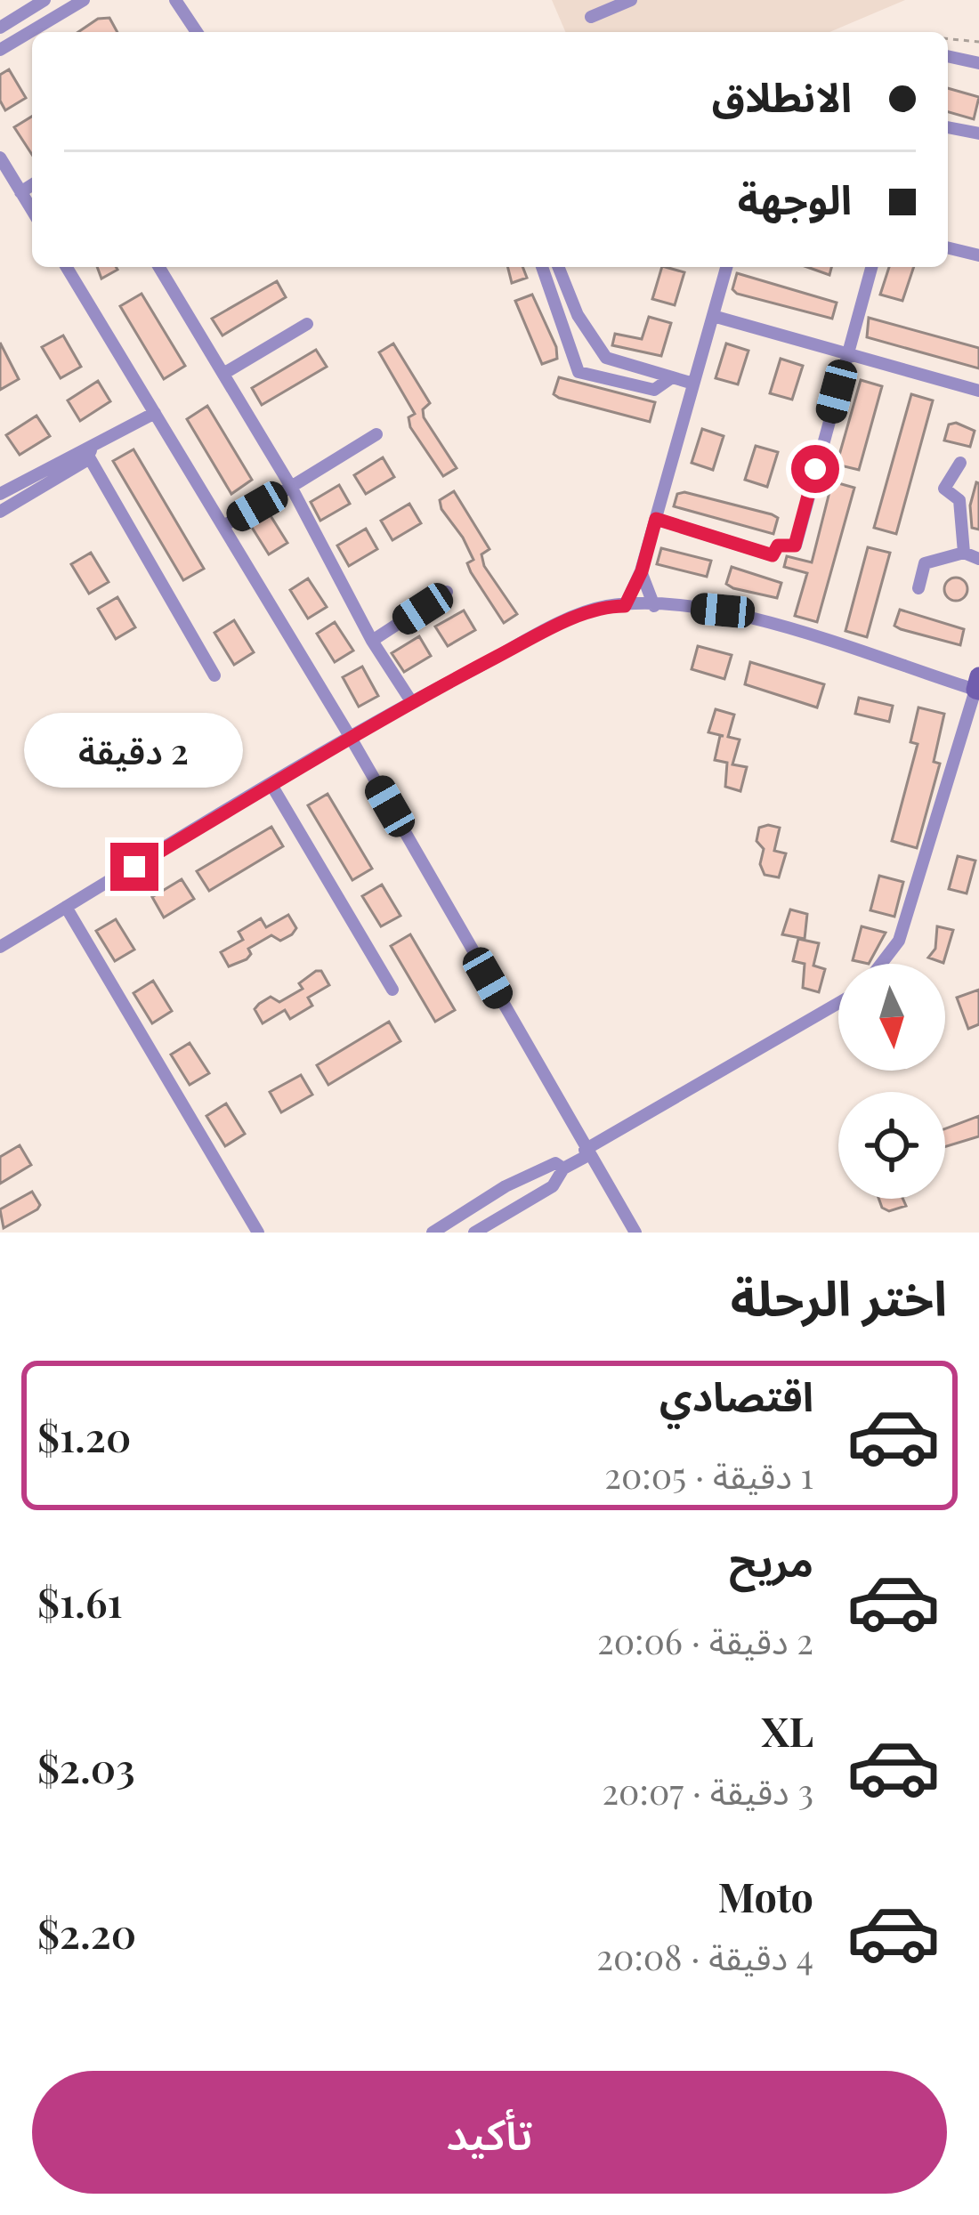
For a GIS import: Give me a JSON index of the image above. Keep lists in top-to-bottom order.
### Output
{
  "north": "bottom",
  "page": {
    "banner": ["الانطلاق", "الوجهة"],
    "bubble": "2 دقيقة",
    "heading": "اختر الرحلة",
    "list": [
      {
        "name": "اقتصادي",
        "note": "1 دقيقة · 20:05",
        "value": "$1.20"
      },
      {
        "name": "مريح",
        "note": "2 دقيقة · 20:06",
        "value": "$1.61"
      },
      {
        "name": "XL",
        "note": "3 دقيقة · 20:07",
        "value": "$2.03"
      },
      {
        "name": "Moto",
        "note": "4 دقيقة · 20:08",
        "value": "$2.20"
      }
    ],
    "buttons": "تأكيد"
  }
}
